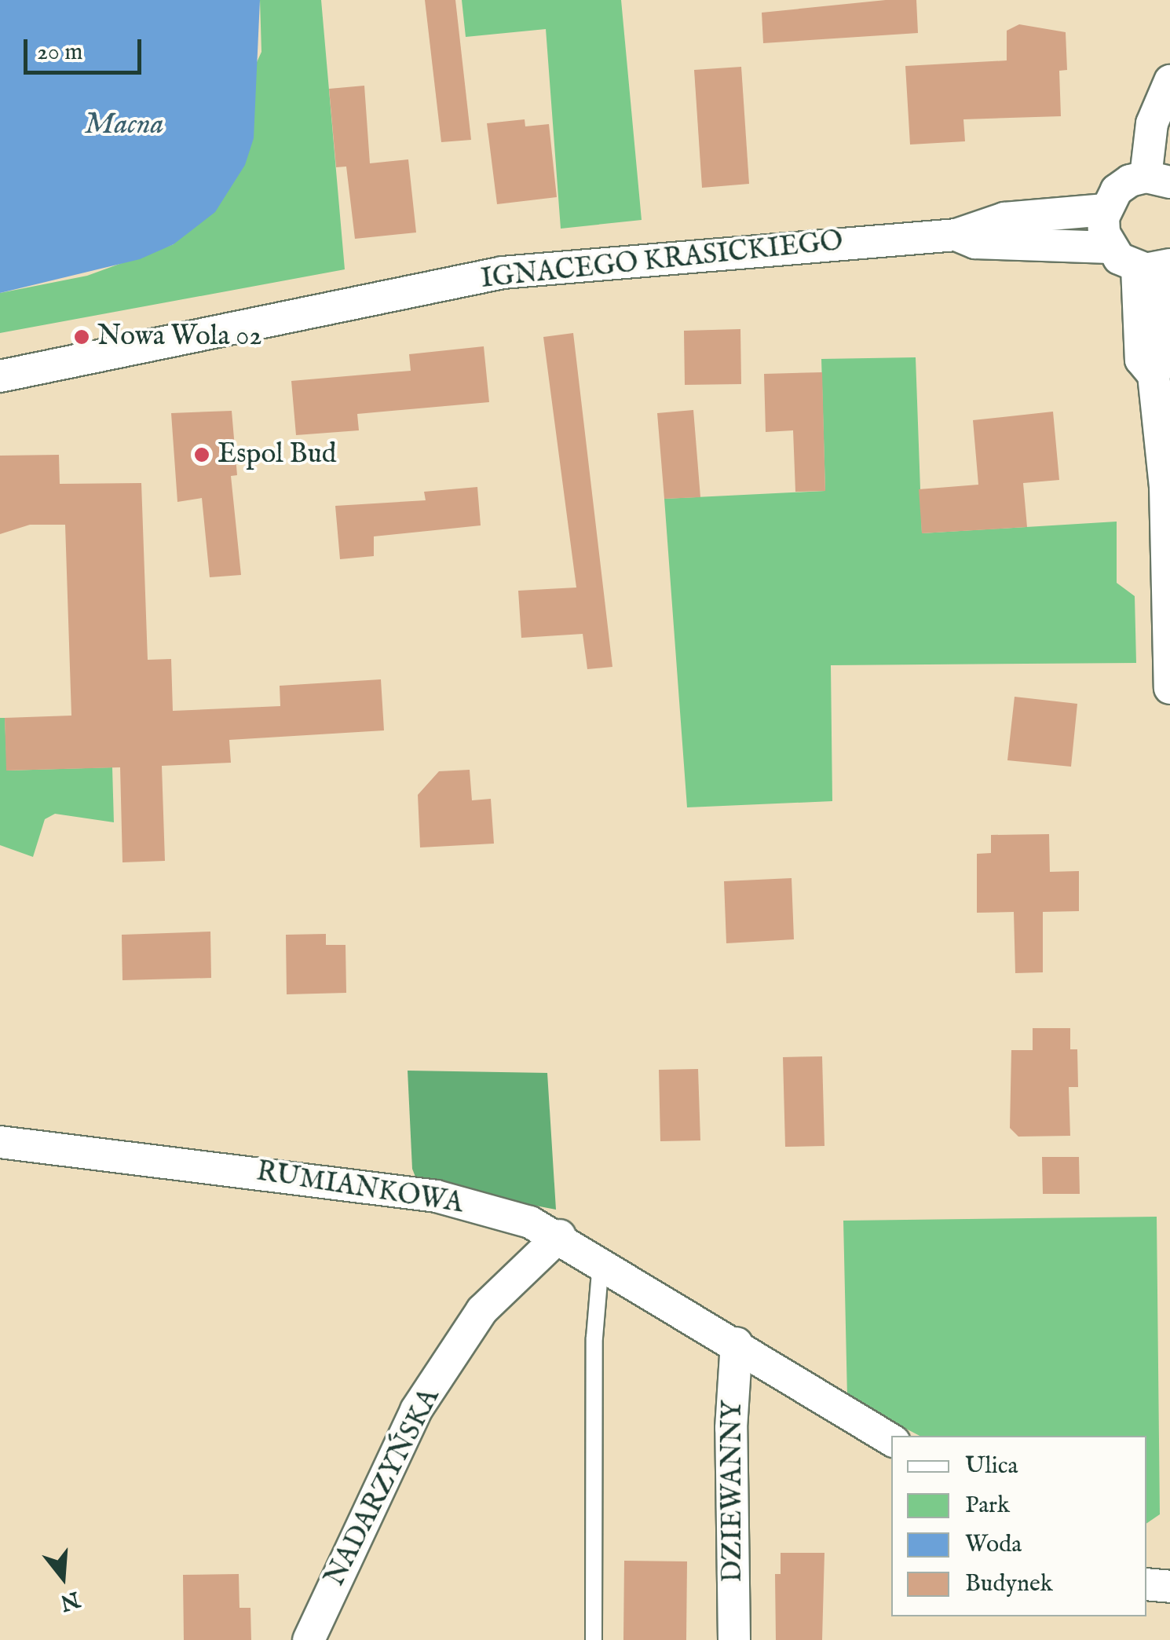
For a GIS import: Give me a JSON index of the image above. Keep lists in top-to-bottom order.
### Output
{
  "streets": {
    "street": [
      "IGNACEGO KRASICKIEGO",
      "RUMIANKOWA",
      "NADARZYŃSKA",
      "DZIEWANNY"
    ]
  },
  "crossings": [
    ["RUMIANKOWA", "NADARZYŃSKA"],
    ["RUMIANKOWA", "DZIEWANNY"]
  ],
  "water": ["Macna"],
  "places": ["Nowa Wola 02", "Espol Bud"],
  "legend": [
    "Ulica",
    "Park",
    "Woda",
    "Budynek"
  ],
  "scale_bar": "20 m",
  "north": "bottom"
}
